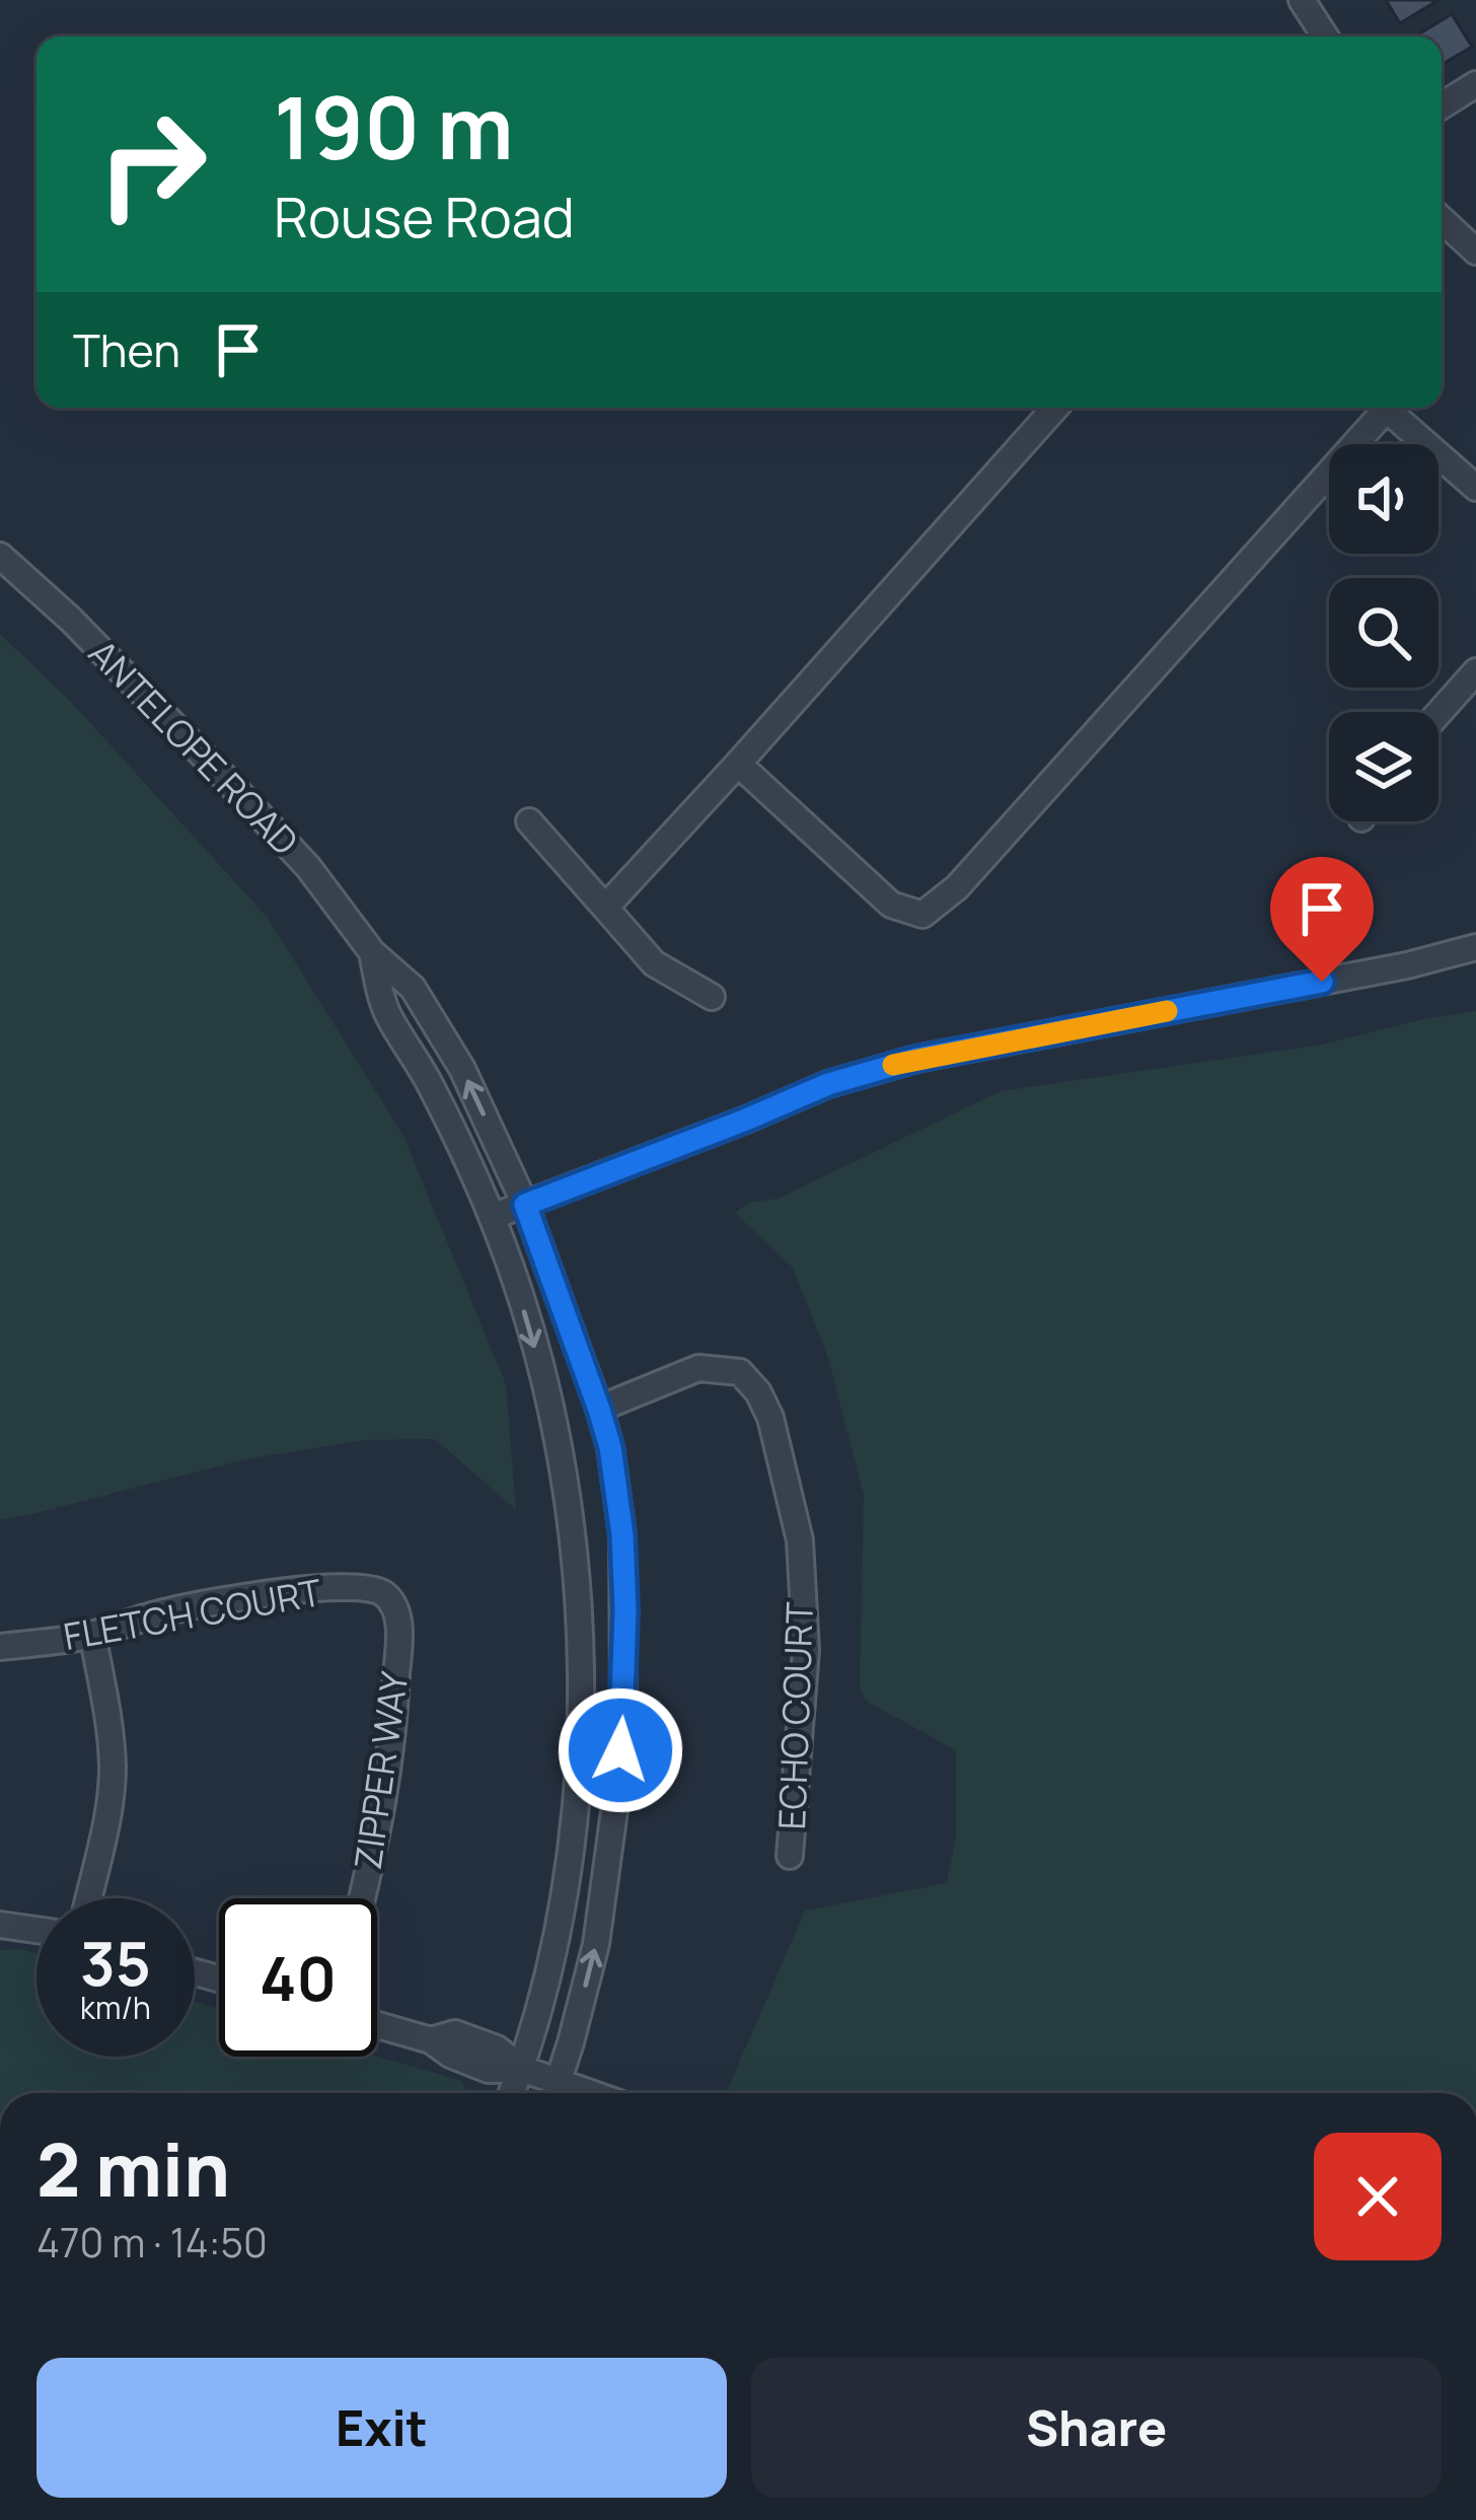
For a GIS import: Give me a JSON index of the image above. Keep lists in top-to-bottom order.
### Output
{
  "streets": {
    "street": [
      "ANTELOPE ROAD",
      "FLETCH COURT",
      "ECHO COURT",
      "ZIPPER WAY"
    ]
  },
  "crossings": [
    ["ANTELOPE ROAD", "ECHO COURT"],
    ["FLETCH COURT", "ZIPPER WAY"]
  ],
  "page": {
    "turn": ["190 m", "Rouse Road"],
    "then": "Then",
    "speed": "35 km/h",
    "limit": "40",
    "heading": ["2 min", "470 m · 14:50"],
    "buttons": ["Exit", "Share"]
  }
}
